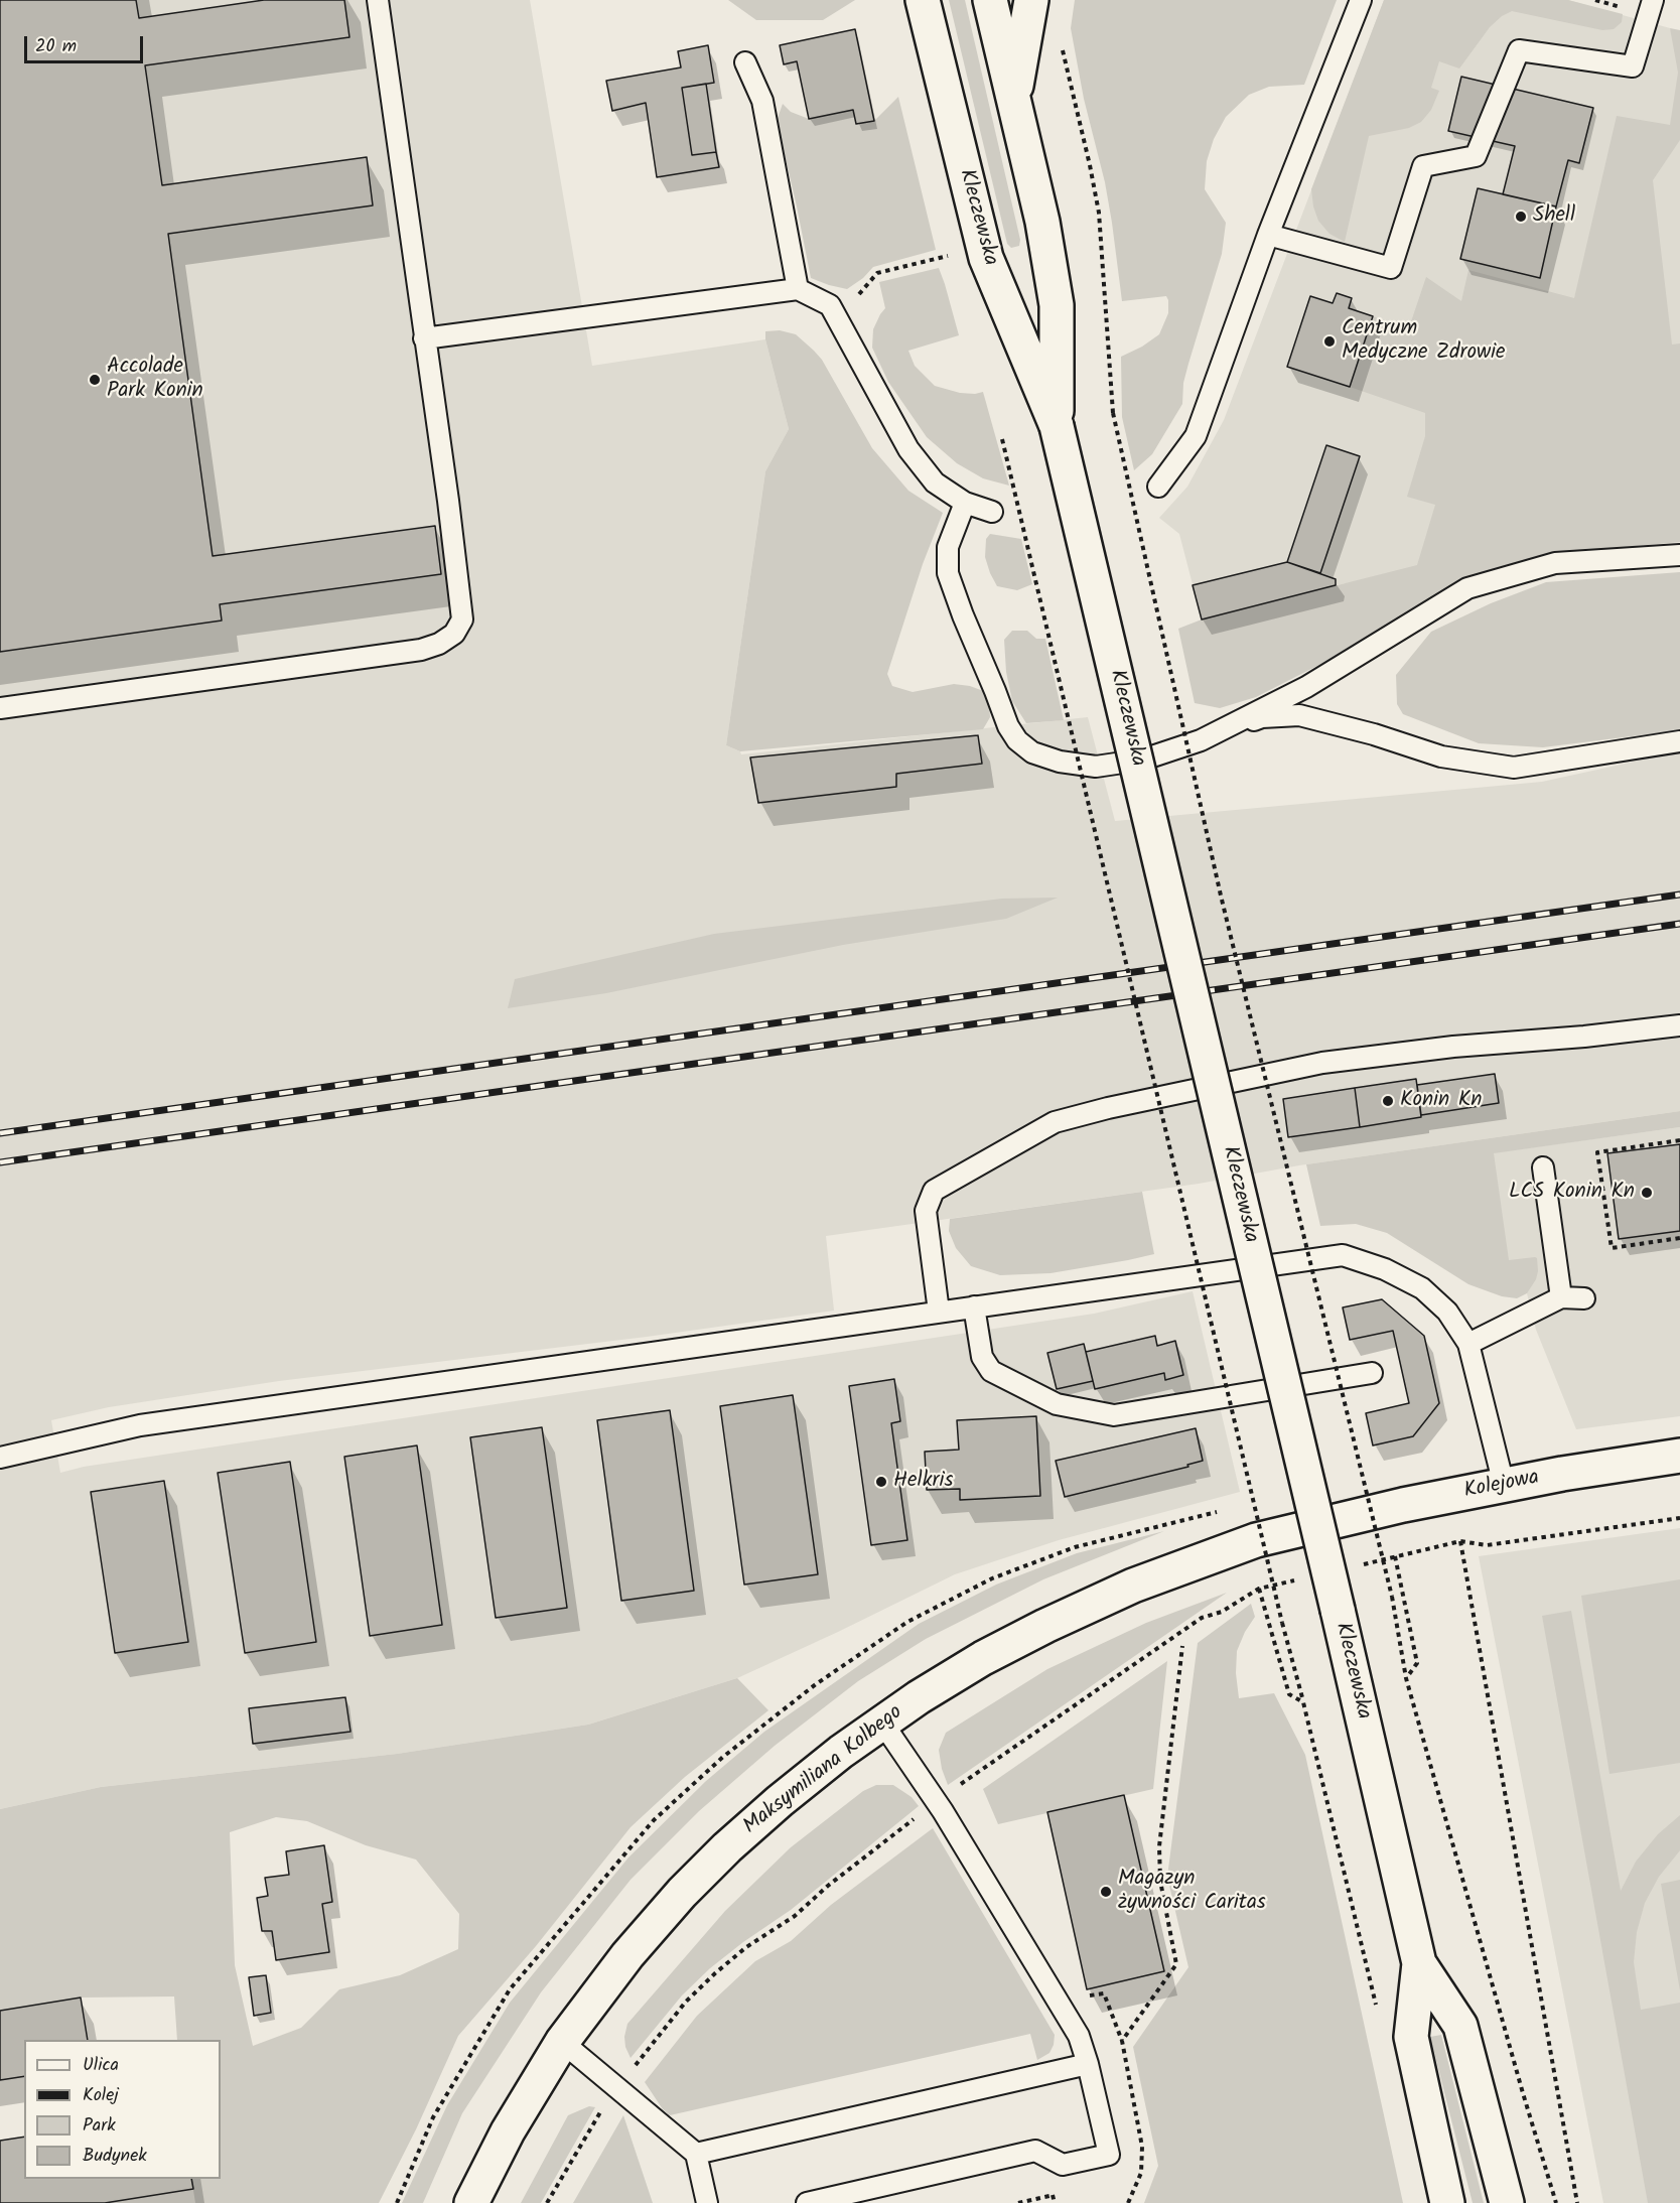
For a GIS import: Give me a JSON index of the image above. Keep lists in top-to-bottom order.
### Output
{
  "streets": {
    "main road": ["Kleczewska", "Kolejowa", "Maksymiliana Kolbego"]
  },
  "crossings": [
    ["Kolejowa", "Maksymiliana Kolbego"]
  ],
  "places": [
    "Shell",
    "Centrum Medyczne Zdrowie",
    "Accolade Park Konin",
    "Konin Kn",
    "LCS Konin Kn",
    "Helkris",
    "Magazyn żywności Caritas"
  ],
  "legend": [
    "Ulica",
    "Kolej",
    "Park",
    "Budynek"
  ],
  "scale_bar": "20 m"
}
